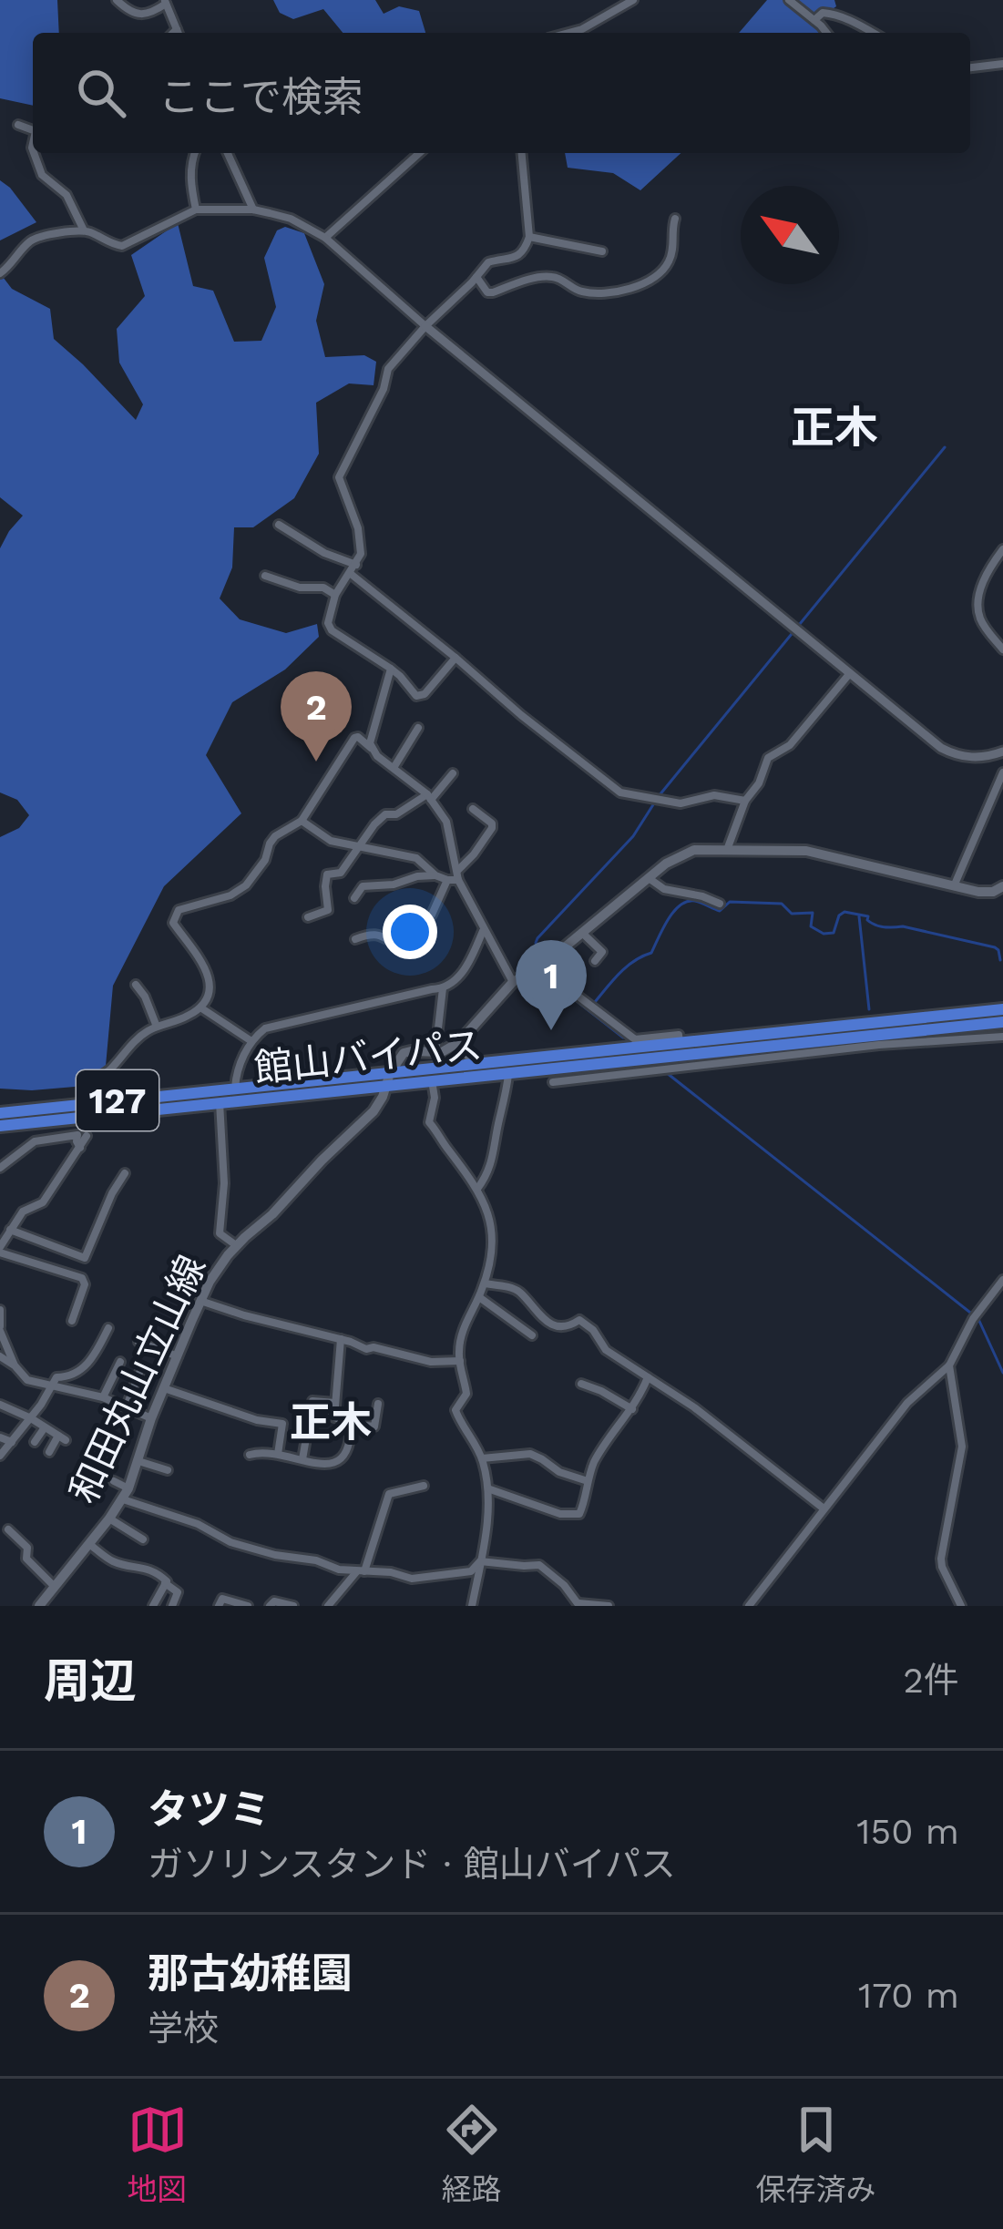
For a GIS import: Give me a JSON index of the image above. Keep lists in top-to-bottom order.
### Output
{
  "streets": {
    "highway": ["館山バイパス", "127"],
    "main road": ["和田丸山立山線"]
  },
  "crossings": [
    ["館山バイパス", "和田丸山立山線"]
  ],
  "districts": ["正木", "正木"],
  "north": "top left",
  "page": {
    "search": "ここで検索",
    "pins": ["2", "1"],
    "heading": ["周辺", "2件"],
    "list": [
      {
        "mark": "1",
        "name": "タツミ",
        "note": "ガソリンスタンド · 館山バイパス",
        "value": "150 m"
      },
      {
        "mark": "2",
        "name": "那古幼稚園",
        "note": "学校",
        "value": "170 m"
      }
    ],
    "nav": ["地図", "経路", "保存済み"]
  }
}
